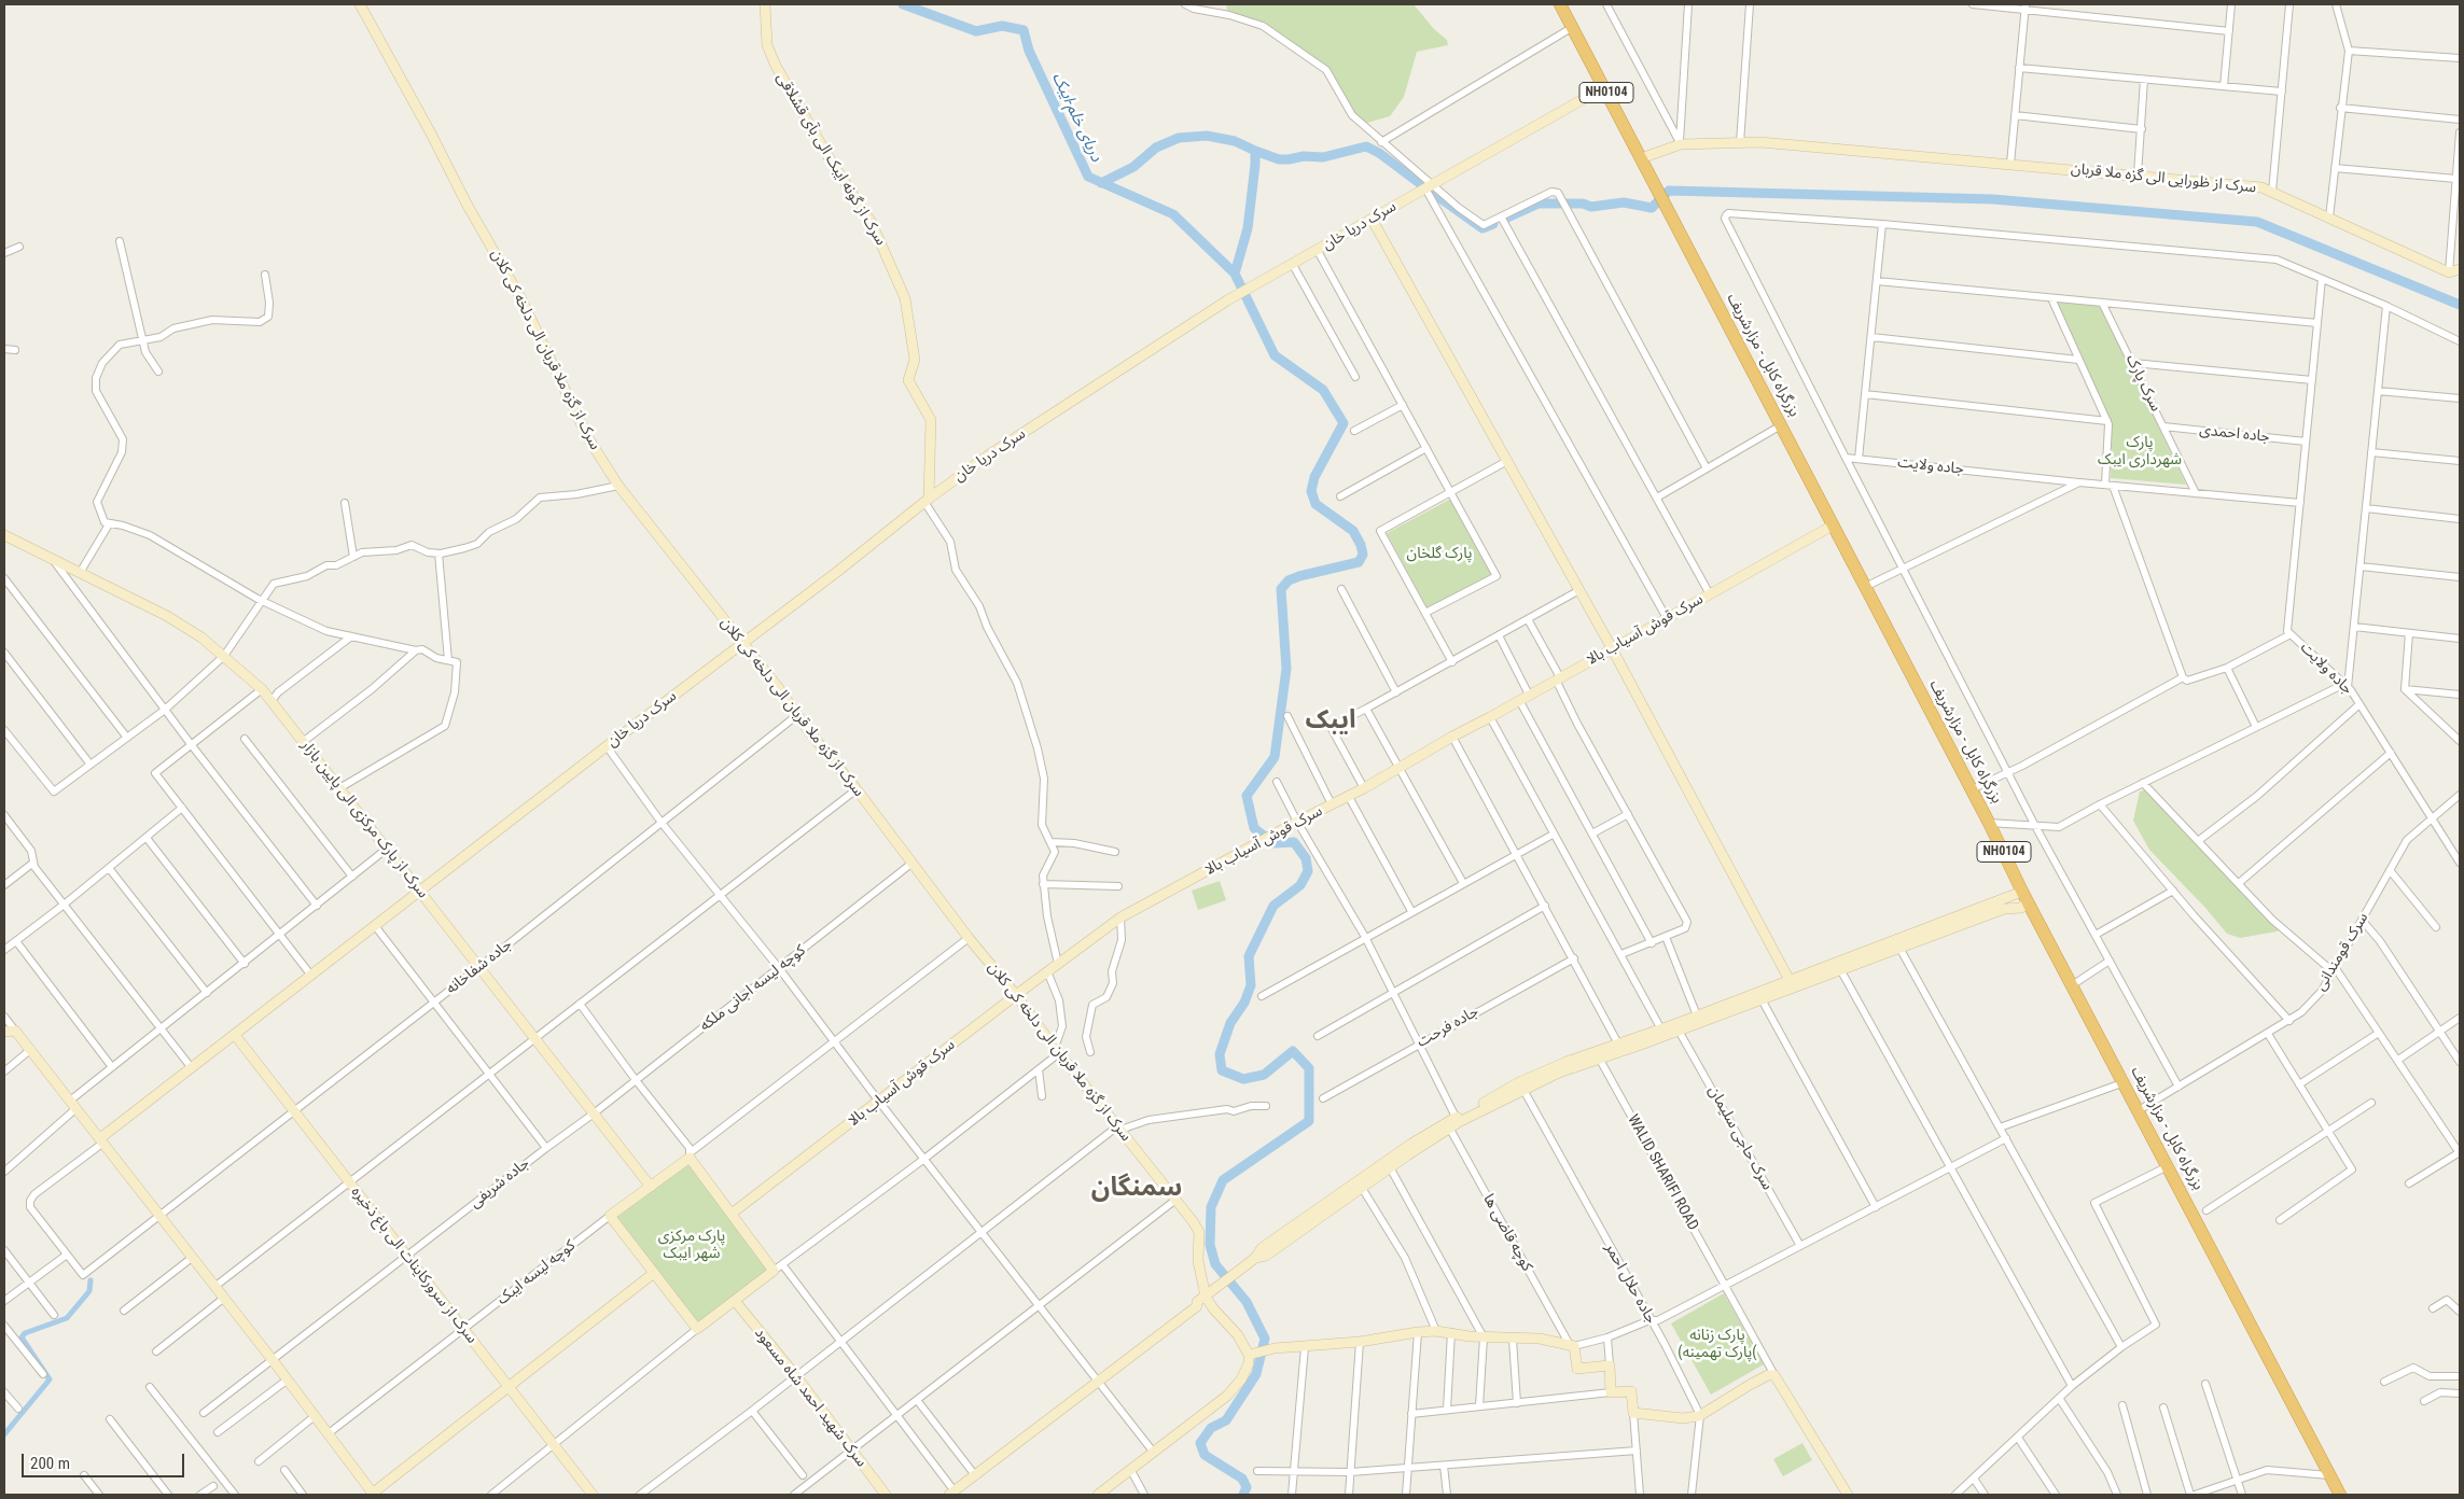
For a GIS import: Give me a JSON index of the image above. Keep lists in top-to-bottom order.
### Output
{
  "streets": {
    "highway": ["NH0104", "بزرگراه کابل - مزارشریف"],
    "street": [
      "سرک از گونه ایبک الی بآی قشلاقی",
      "سرک از ظورایی الی گزه ملا قربان",
      "سرک دریا خان",
      "سرک از گزه ملا قربان الی دلخه کی کلان",
      "سرک پارک",
      "جاده احمدی",
      "جاده ولایت",
      "سرک قوش آسیاب بالا",
      "سرک از پارک مرکزی الی پایین بازار",
      "سرک قومندانی",
      "جاده شفاخانه",
      "کوچه لیسه اجانی ملکه",
      "جاده فرحت",
      "سرک حاجی سلیمان",
      "WALID SHARIFI ROAD",
      "جاده شریفی",
      "کوچه قاضی ها",
      "سرک از سرورکاینات الی باغ ذخیره",
      "کوچه لیسه ایبک",
      "جاده حلال احمر",
      "سرک شهید احمد شاه مسعود"
    ]
  },
  "crossings": [
    ["سرک از گونه ایبک الی بآی قشلاقی", "سرک دریا خان"],
    ["سرک از ظورایی الی گزه ملا قربان", "بزرگراه کابل - مزارشریف"],
    ["سرک دریا خان", "سرک از گزه ملا قربان الی دلخه کی کلان"],
    ["سرک دریا خان", "بزرگراه کابل - مزارشریف"],
    ["سرک دریا خان", "سرک از پارک مرکزی الی پایین بازار"],
    ["سرک دریا خان", "سرک از سرورکاینات الی باغ ذخیره"],
    ["سرک از گزه ملا قربان الی دلخه کی کلان", "سرک قوش آسیاب بالا"],
    ["سرک از گزه ملا قربان الی دلخه کی کلان", "جاده شفاخانه"],
    ["سرک از گزه ملا قربان الی دلخه کی کلان", "کوچه لیسه اجانی ملکه"],
    ["بزرگراه کابل - مزارشریف", "سرک قوش آسیاب بالا"],
    ["بزرگراه کابل - مزارشریف", "سرک قومندانی"],
    ["سرک پارک", "جاده احمدی"],
    ["سرک پارک", "جاده ولایت"],
    ["جاده احمدی", "جاده ولایت"],
    ["جاده ولایت", "سرک قومندانی"],
    ["سرک از پارک مرکزی الی پایین بازار", "جاده شفاخانه"],
    ["سرک از پارک مرکزی الی پایین بازار", "کوچه لیسه اجانی ملکه"],
    ["سرک از پارک مرکزی الی پایین بازار", "جاده شریفی"],
    ["جاده شفاخانه", "سرک از سرورکاینات الی باغ ذخیره"],
    ["کوچه لیسه اجانی ملکه", "جاده شریفی"],
    ["جاده شریفی", "سرک از سرورکاینات الی باغ ذخیره"],
    ["سرک از سرورکاینات الی باغ ذخیره", "کوچه لیسه ایبک"]
  ],
  "districts": ["ایبک", "سمنگان"],
  "water": ["دریای خلم-ایبک"],
  "parks": [
    "پارک شهرداری ایبک",
    "پارک گلخان",
    "پارک مرکزی شهر ایبک",
    "پارک زنانه (پارک تهمینه("
  ],
  "scale_bar": "200 m"
}
